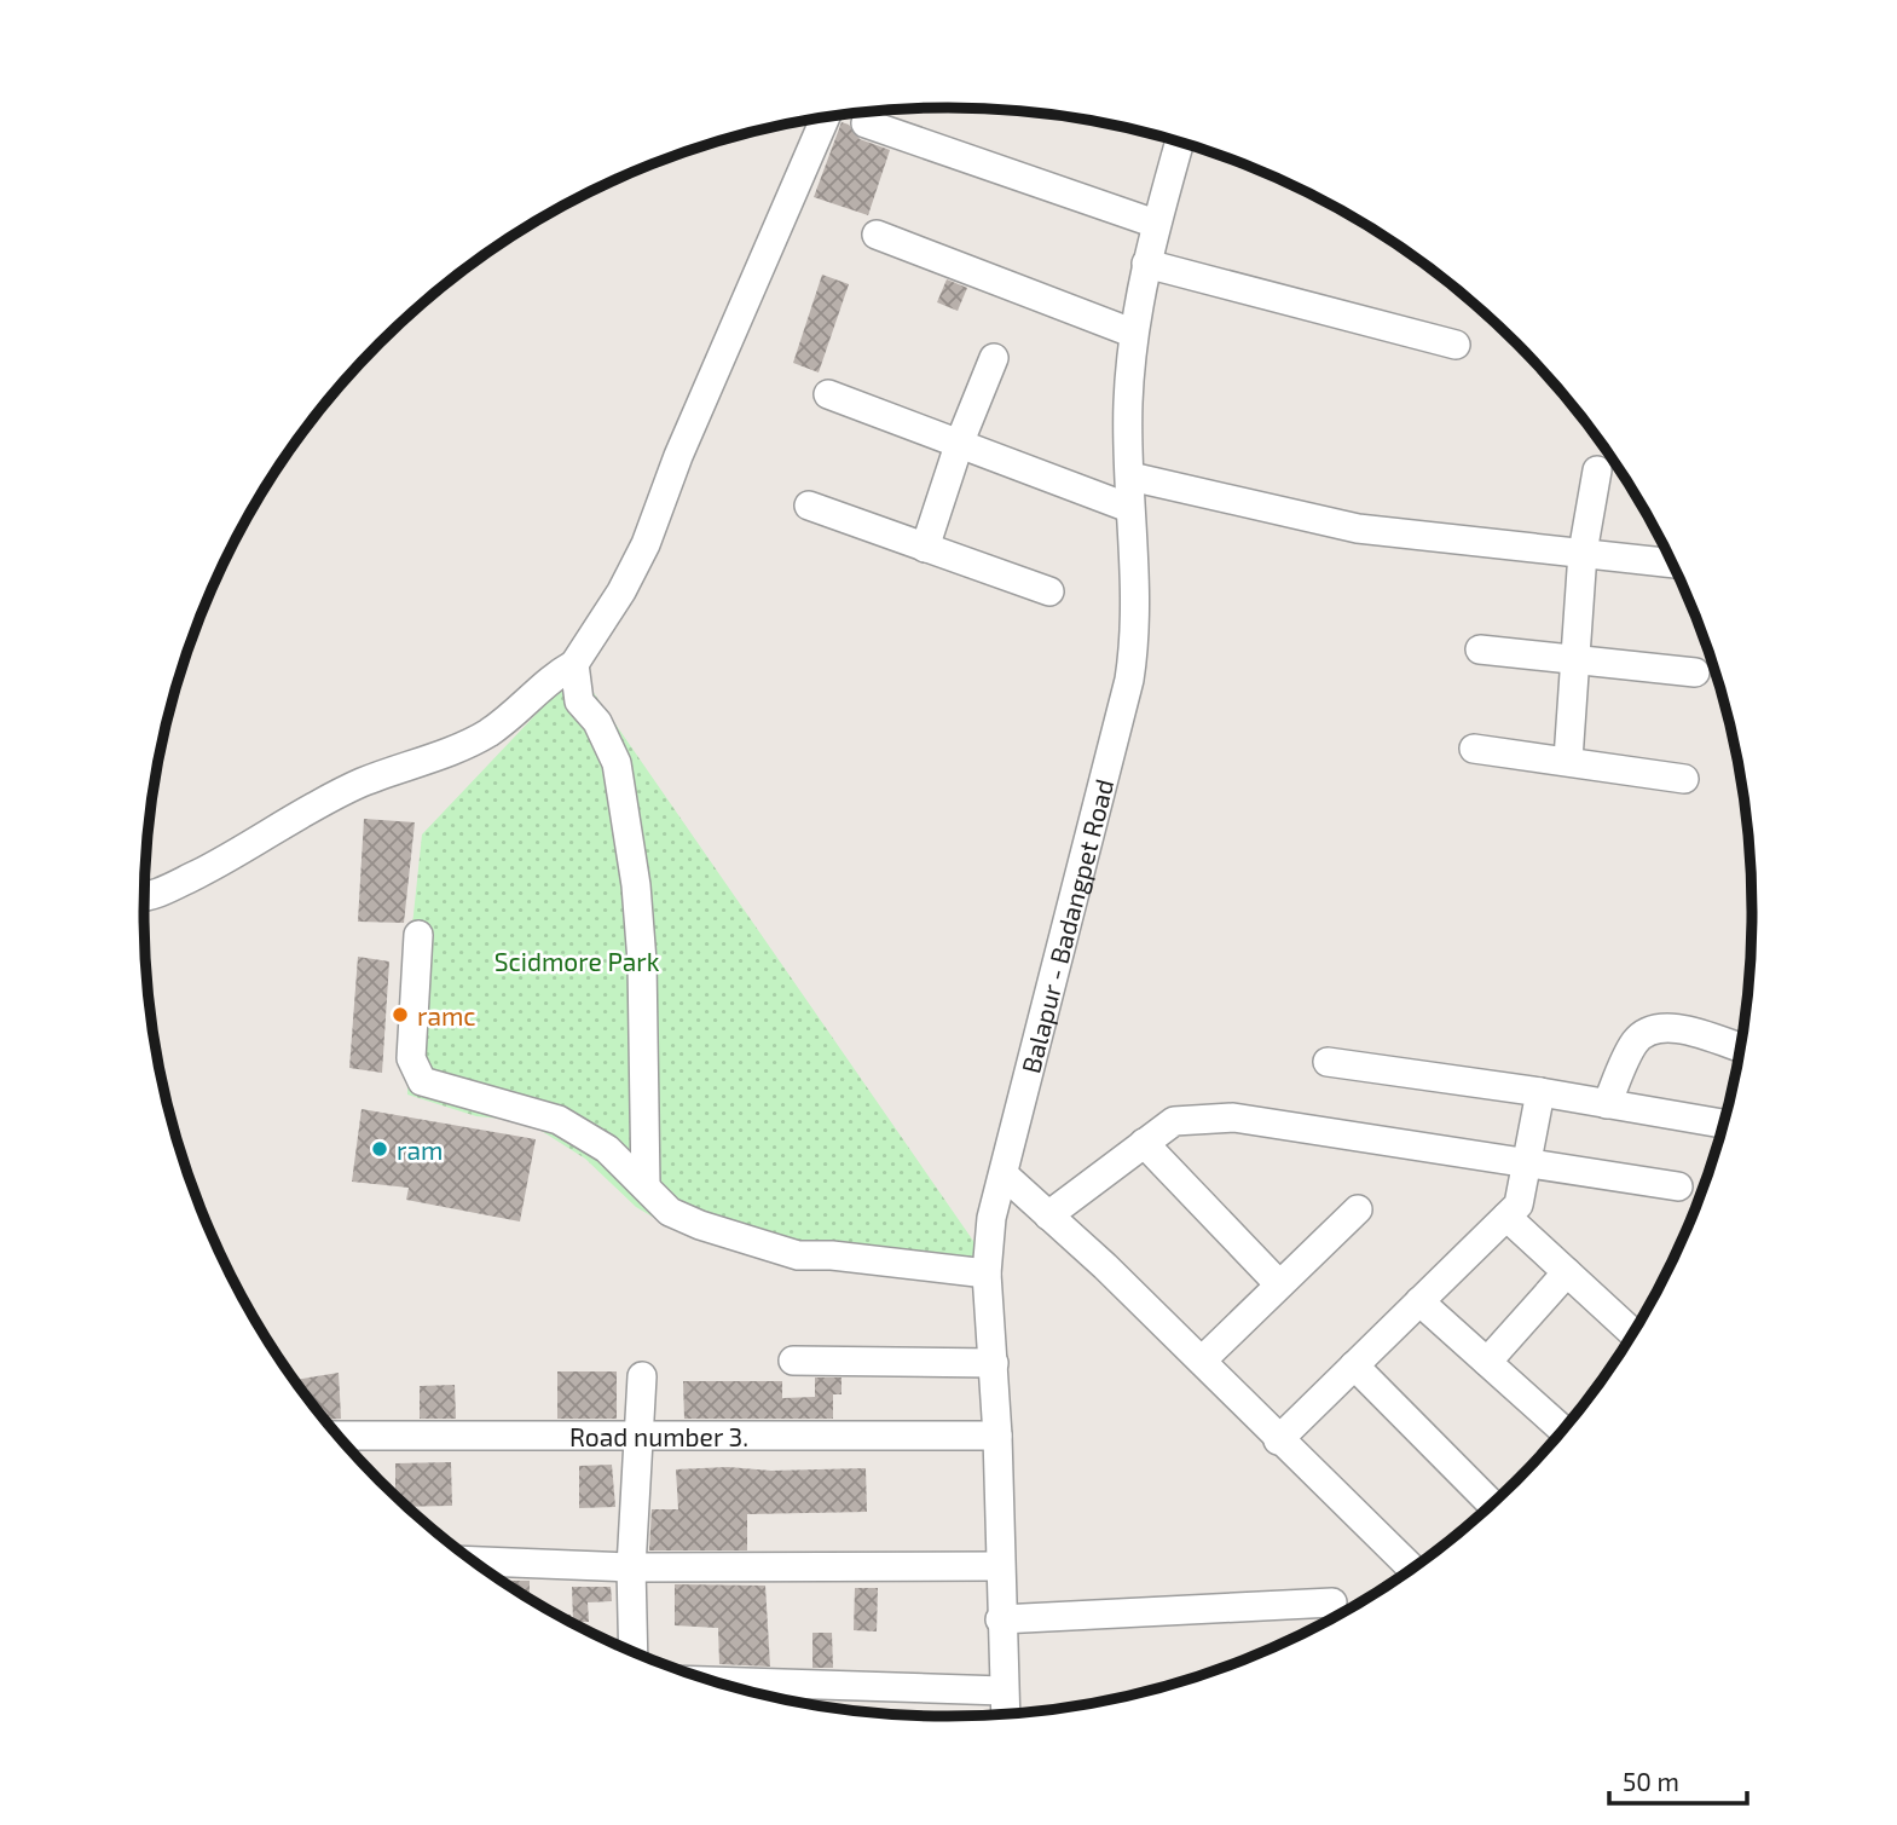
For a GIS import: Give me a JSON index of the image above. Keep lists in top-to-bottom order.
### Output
{
  "streets": {
    "street": ["Balapur - Badangpet Road", "Road number 3."]
  },
  "crossings": [
    ["Balapur - Badangpet Road", "Road number 3."]
  ],
  "parks": ["Scidmore Park"],
  "places": ["ramc", "ram"],
  "scale_bar": "50 m"
}
